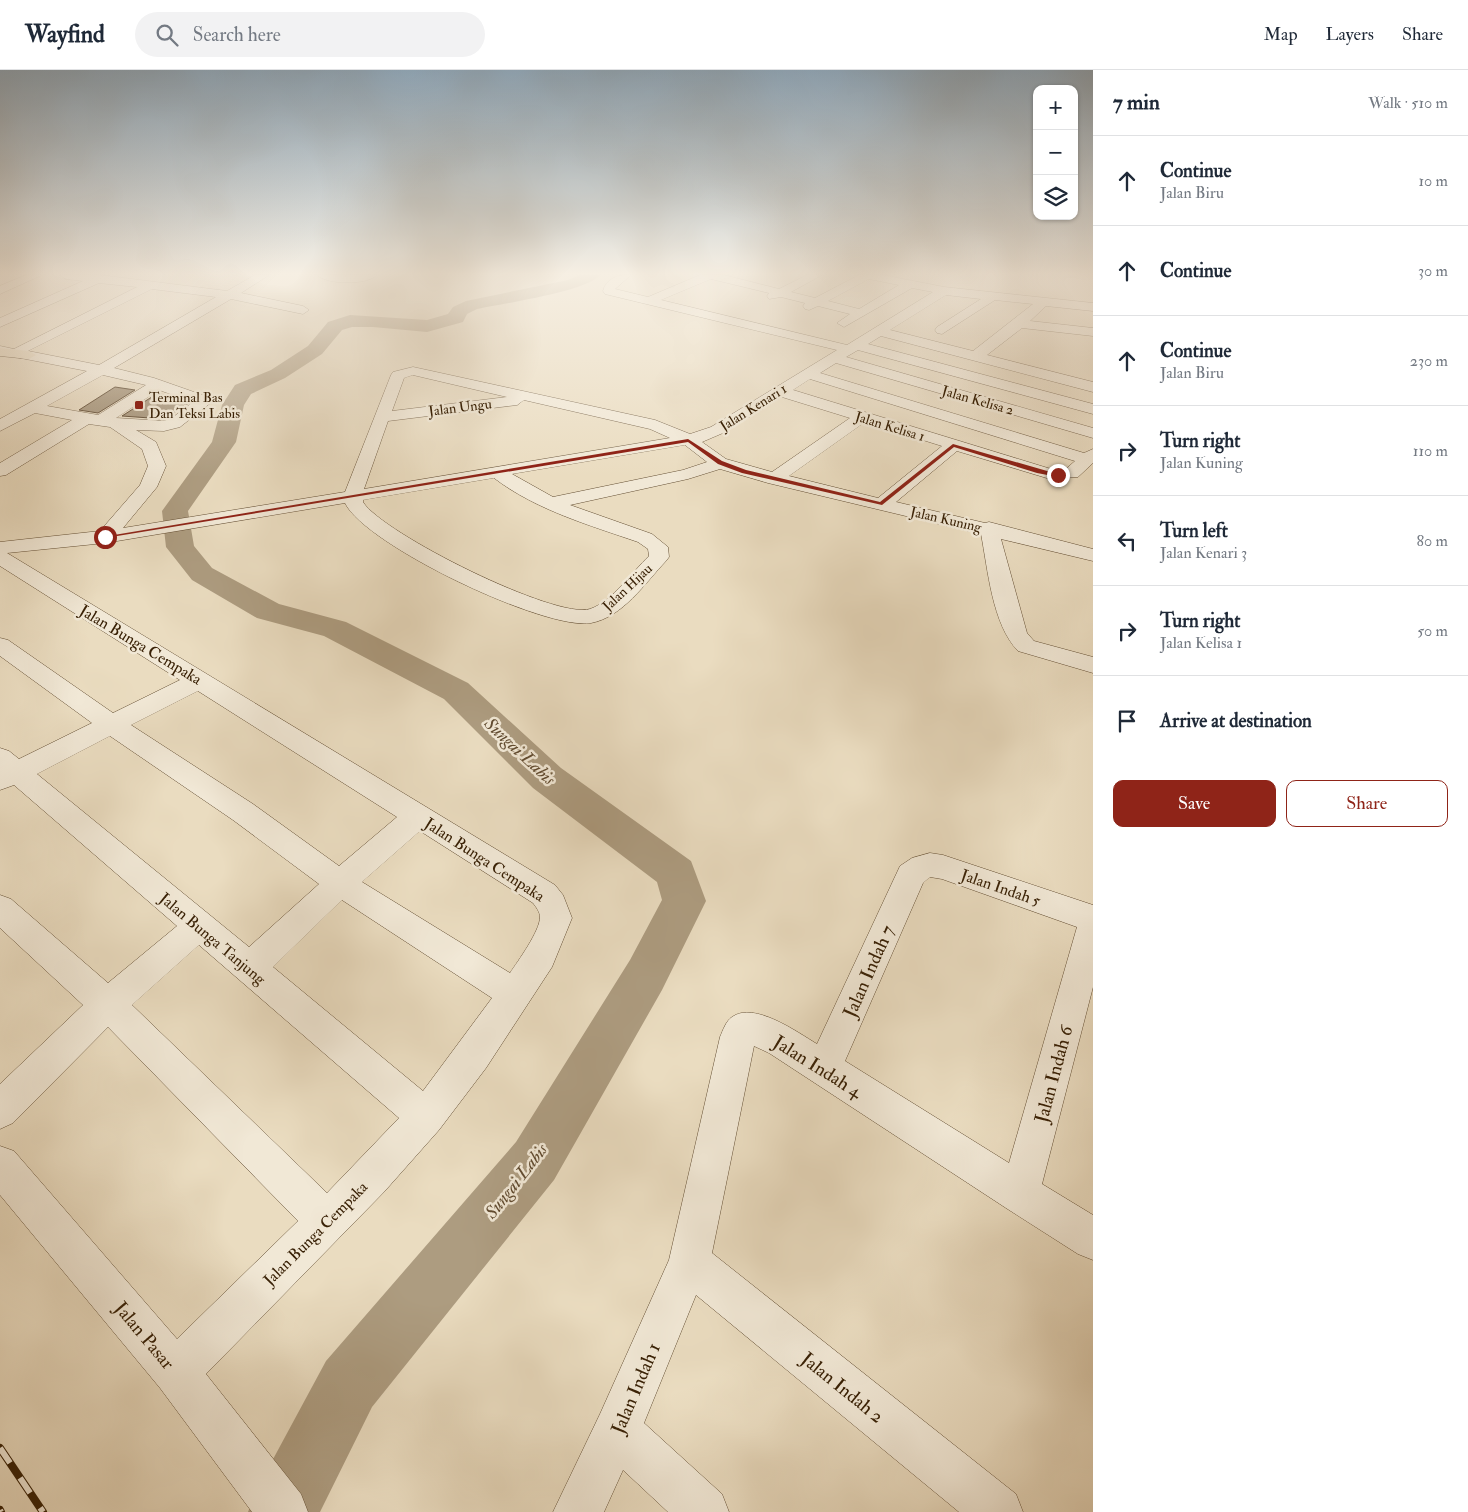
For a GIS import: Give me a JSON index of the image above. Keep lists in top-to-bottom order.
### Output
{
  "streets": {
    "street": [
      "Jalan Kelisa 2",
      "Jalan Ungu",
      "Jalan Kenari 1",
      "Jalan Kelisa 1",
      "Jalan Kuning",
      "Jalan Hijau",
      "Jalan Bunga Cempaka",
      "Jalan Indah 5",
      "Jalan Bunga Tanjung",
      "Jalan Indah 7",
      "Jalan Indah 4",
      "Jalan Indah 6",
      "Jalan Pasar",
      "Jalan Indah 2",
      "Jalan Indah 1"
    ]
  },
  "crossings": [
    ["Jalan Kelisa 2", "Jalan Kenari 1"],
    ["Jalan Ungu", "Jalan Kuning"],
    ["Jalan Kenari 1", "Jalan Kelisa 1"],
    ["Jalan Kenari 1", "Jalan Kuning"],
    ["Jalan Kenari 1", "Jalan Hijau"],
    ["Jalan Kuning", "Jalan Hijau"],
    ["Jalan Bunga Cempaka", "Jalan Bunga Tanjung"],
    ["Jalan Bunga Cempaka", "Jalan Pasar"],
    ["Jalan Indah 5", "Jalan Indah 7"],
    ["Jalan Indah 7", "Jalan Indah 4"],
    ["Jalan Indah 4", "Jalan Indah 6"],
    ["Jalan Indah 4", "Jalan Indah 2"],
    ["Jalan Indah 4", "Jalan Indah 1"],
    ["Jalan Indah 2", "Jalan Indah 1"]
  ],
  "water": ["Sungai Labis"],
  "places": {
    "transit": ["Terminal Bas Dan Teksi Labis"]
  },
  "page": {
    "header": "Wayfind",
    "search": "Search here",
    "nav": ["Map", "Layers", "Share"],
    "heading": ["7 min", "Walk · 510 m"],
    "map_buttons": ["+", "−"],
    "list": [
      ["Continue", "Jalan Biru", "10 m"],
      ["Continue", "30 m"],
      ["Continue", "Jalan Biru", "230 m"],
      ["Turn right", "Jalan Kuning", "110 m"],
      ["Turn left", "Jalan Kenari 3", "80 m"],
      ["Turn right", "Jalan Kelisa 1", "50 m"],
      "Arrive at destination"
    ],
    "buttons": ["Save", "Share"]
  }
}
